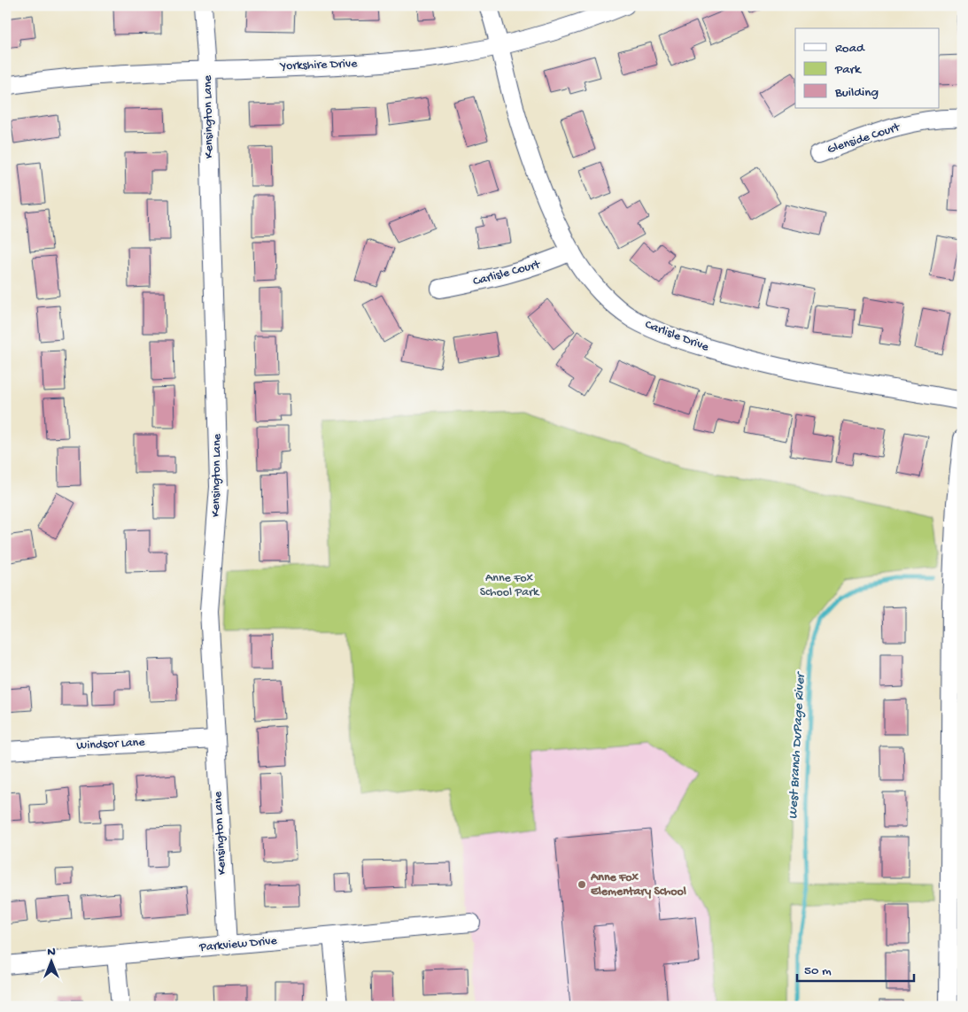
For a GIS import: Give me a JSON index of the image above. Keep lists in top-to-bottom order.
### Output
{
  "streets": {
    "street": [
      "Yorkshire Drive",
      "Kensington Lane",
      "Glenside Court",
      "Carlisle Court",
      "Carlisle Drive",
      "Windsor Lane",
      "Parkview Drive"
    ]
  },
  "crossings": [
    ["Yorkshire Drive", "Kensington Lane"],
    ["Yorkshire Drive", "Carlisle Drive"],
    ["Kensington Lane", "Windsor Lane"],
    ["Kensington Lane", "Parkview Drive"],
    ["Carlisle Court", "Carlisle Drive"]
  ],
  "water": ["West Branch DuPage River"],
  "parks": ["Anne Fox School Park"],
  "places": ["Anne Fox Elementary School"],
  "legend": ["Road", "Park", "Building"],
  "scale_bar": "50 m",
  "north": "top"
}
